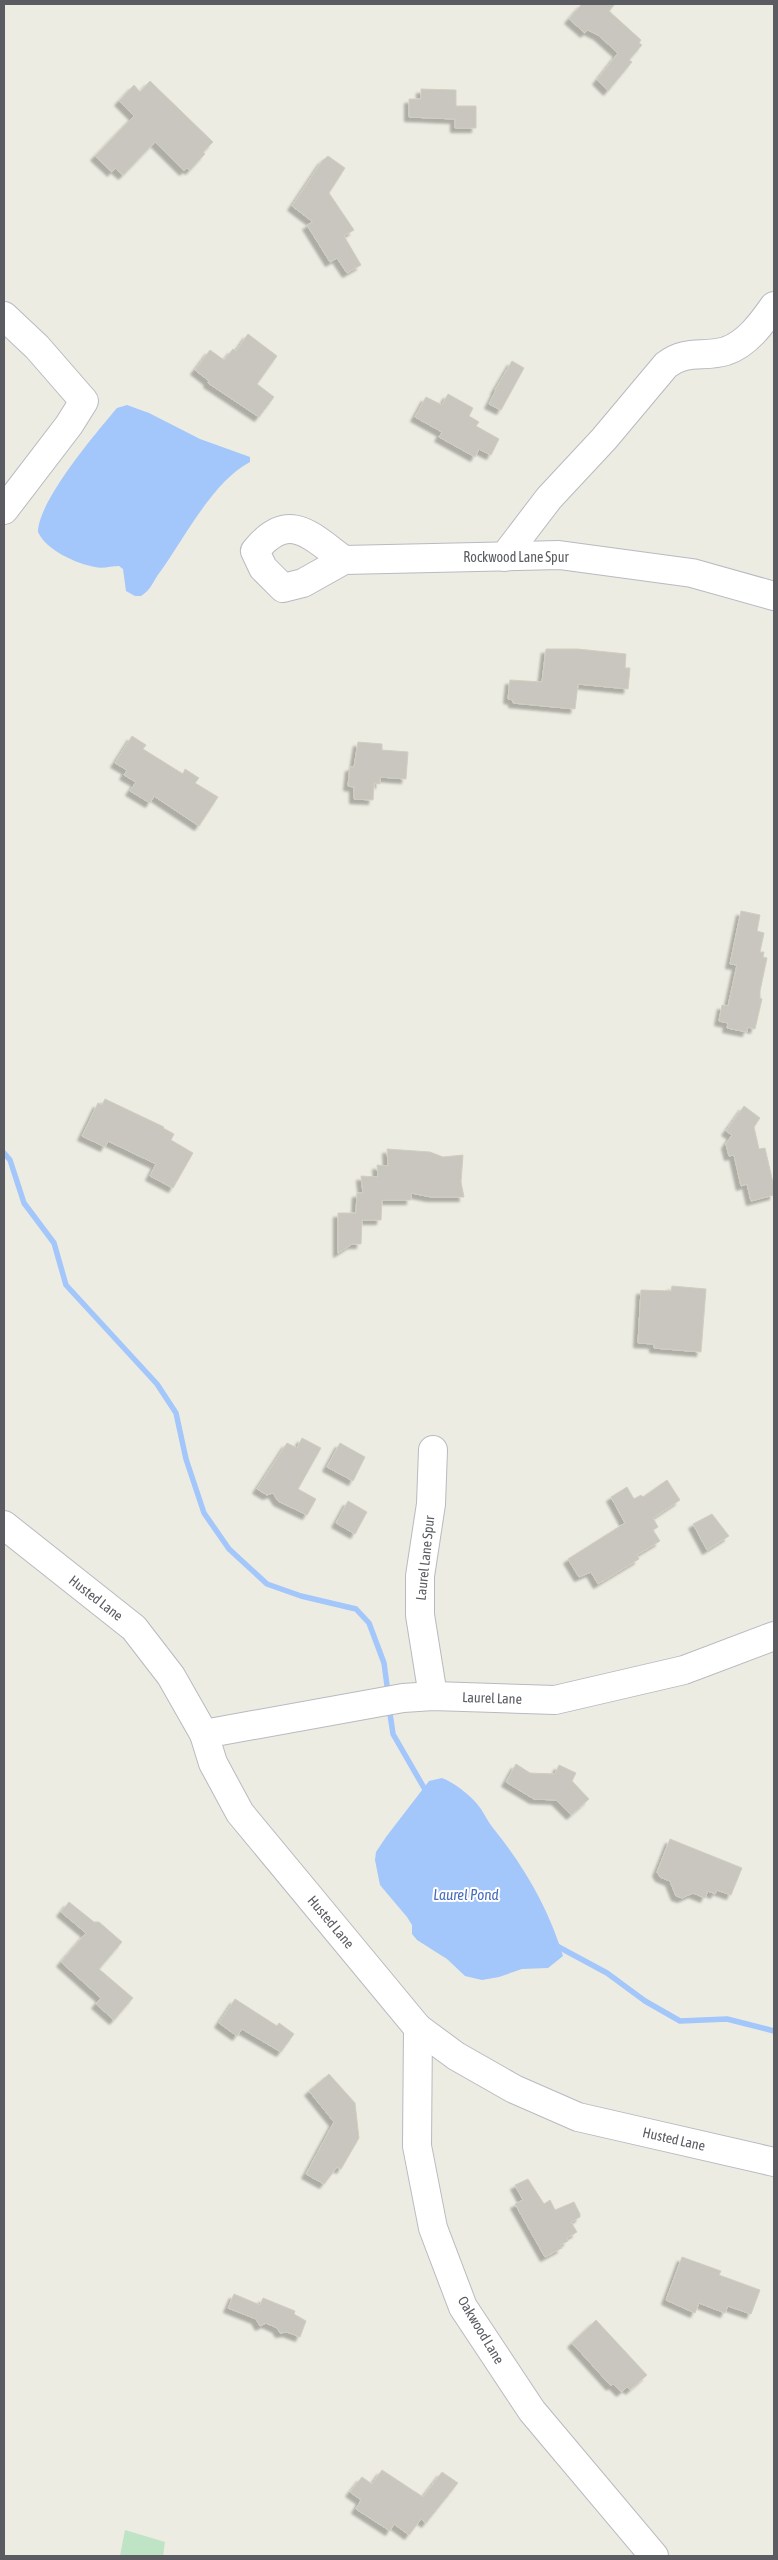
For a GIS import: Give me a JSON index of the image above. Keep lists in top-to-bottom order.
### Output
{
  "streets": {
    "street": [
      "Rockwood Lane Spur",
      "Laurel Lane Spur",
      "Husted Lane",
      "Laurel Lane",
      "Oakwood Lane"
    ]
  },
  "crossings": [
    ["Laurel Lane Spur", "Laurel Lane"],
    ["Husted Lane", "Laurel Lane"],
    ["Husted Lane", "Oakwood Lane"]
  ],
  "water": ["Laurel Pond"]
}
